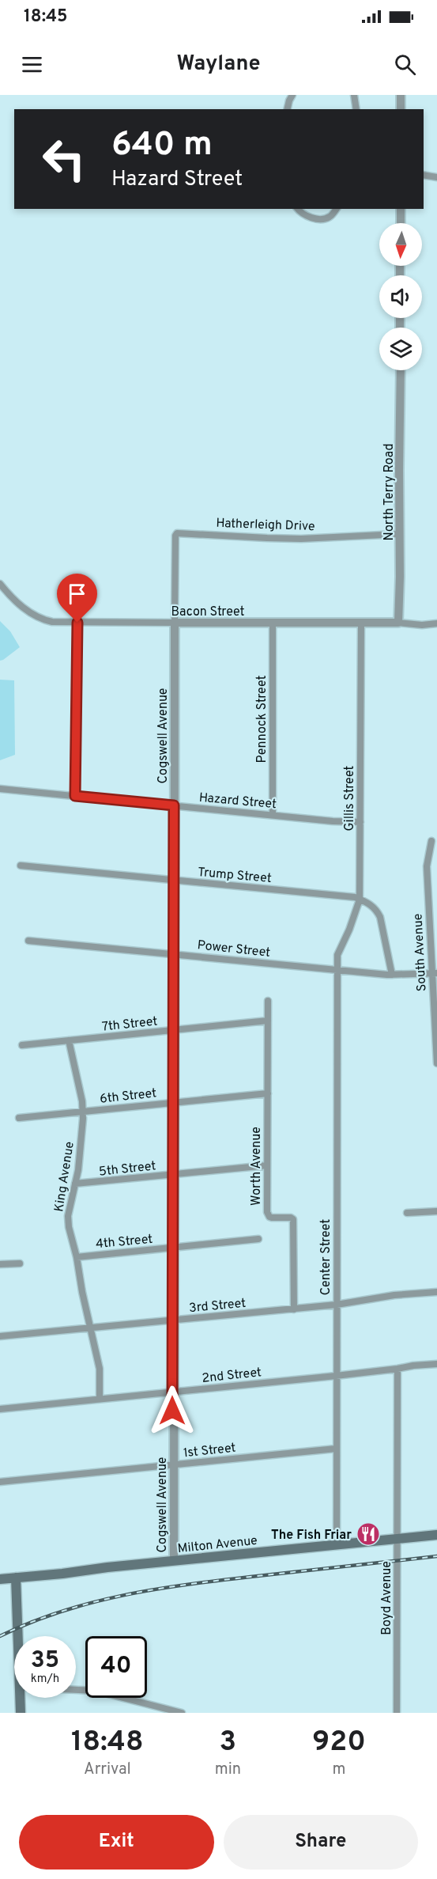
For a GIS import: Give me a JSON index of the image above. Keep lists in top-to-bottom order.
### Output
{
  "streets": {
    "main road": ["Milton Avenue"],
    "street": [
      "North Terry Road",
      "Hatherleigh Drive",
      "Bacon Street",
      "Pennock Street",
      "Cogswell Avenue",
      "Gillis Street",
      "Hazard Street",
      "Trump Street",
      "Power Street",
      "South Avenue",
      "7th Street",
      "6th Street",
      "Worth Avenue",
      "5th Street",
      "King Avenue",
      "4th Street",
      "Center Street",
      "3rd Street",
      "2nd Street",
      "1st Street",
      "Boyd Avenue"
    ]
  },
  "crossings": [
    ["North Terry Road", "Hatherleigh Drive"],
    ["North Terry Road", "Bacon Street"],
    ["Hatherleigh Drive", "Bacon Street"],
    ["Hatherleigh Drive", "Cogswell Avenue"],
    ["Bacon Street", "Pennock Street"],
    ["Bacon Street", "Cogswell Avenue"],
    ["Bacon Street", "Gillis Street"],
    ["Pennock Street", "Hazard Street"],
    ["Cogswell Avenue", "Hazard Street"],
    ["Cogswell Avenue", "Trump Street"],
    ["Cogswell Avenue", "Power Street"],
    ["Cogswell Avenue", "7th Street"],
    ["Cogswell Avenue", "6th Street"],
    ["Cogswell Avenue", "5th Street"],
    ["Cogswell Avenue", "4th Street"],
    ["Cogswell Avenue", "3rd Street"],
    ["Cogswell Avenue", "2nd Street"],
    ["Cogswell Avenue", "1st Street"],
    ["Cogswell Avenue", "Milton Avenue"],
    ["Gillis Street", "Hazard Street"],
    ["Gillis Street", "Trump Street"],
    ["Gillis Street", "Power Street"],
    ["Gillis Street", "Center Street"],
    ["Trump Street", "Power Street"],
    ["Power Street", "South Avenue"],
    ["Power Street", "Center Street"],
    ["7th Street", "Worth Avenue"],
    ["7th Street", "King Avenue"],
    ["6th Street", "Worth Avenue"],
    ["6th Street", "King Avenue"],
    ["Worth Avenue", "5th Street"],
    ["Worth Avenue", "3rd Street"],
    ["5th Street", "King Avenue"],
    ["King Avenue", "4th Street"],
    ["King Avenue", "3rd Street"],
    ["King Avenue", "2nd Street"],
    ["Center Street", "3rd Street"],
    ["Center Street", "2nd Street"],
    ["Center Street", "1st Street"],
    ["Center Street", "Milton Avenue"],
    ["2nd Street", "Boyd Avenue"],
    ["Milton Avenue", "Boyd Avenue"]
  ],
  "places": {
    "restaurant": ["The Fish Friar"]
  },
  "north": "bottom",
  "page": {
    "status": "18:45",
    "header": "Waylane",
    "turn": ["640 m", "Hazard Street"],
    "speed": "35 km/h",
    "limit": "40",
    "eta": [
      "18:48",
      "Arrival",
      "3",
      "min",
      "920",
      "m"
    ],
    "buttons": ["Exit", "Share"]
  }
}
